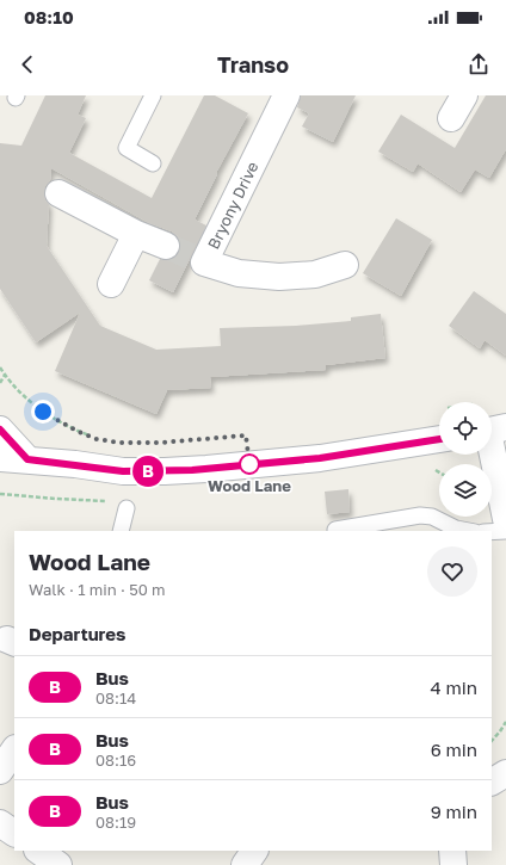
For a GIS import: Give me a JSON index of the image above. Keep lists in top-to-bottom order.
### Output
{
  "streets": {
    "street": ["Bryony Drive"]
  },
  "places": ["Wood Lane"],
  "lines": ["bus line B"],
  "page": {
    "status": "08:10",
    "header": "Transo",
    "on_map": "B",
    "heading": [
      ["Wood Lane", "Walk · 1 min · 50 m"],
      "Departures"
    ],
    "list": [
      {
        "mark": "B",
        "name": "Bus",
        "note": "08:14",
        "value": "4 min"
      },
      {
        "mark": "B",
        "name": "Bus",
        "note": "08:16",
        "value": "6 min"
      },
      {
        "mark": "B",
        "name": "Bus",
        "note": "08:19",
        "value": "9 min"
      }
    ]
  }
}
